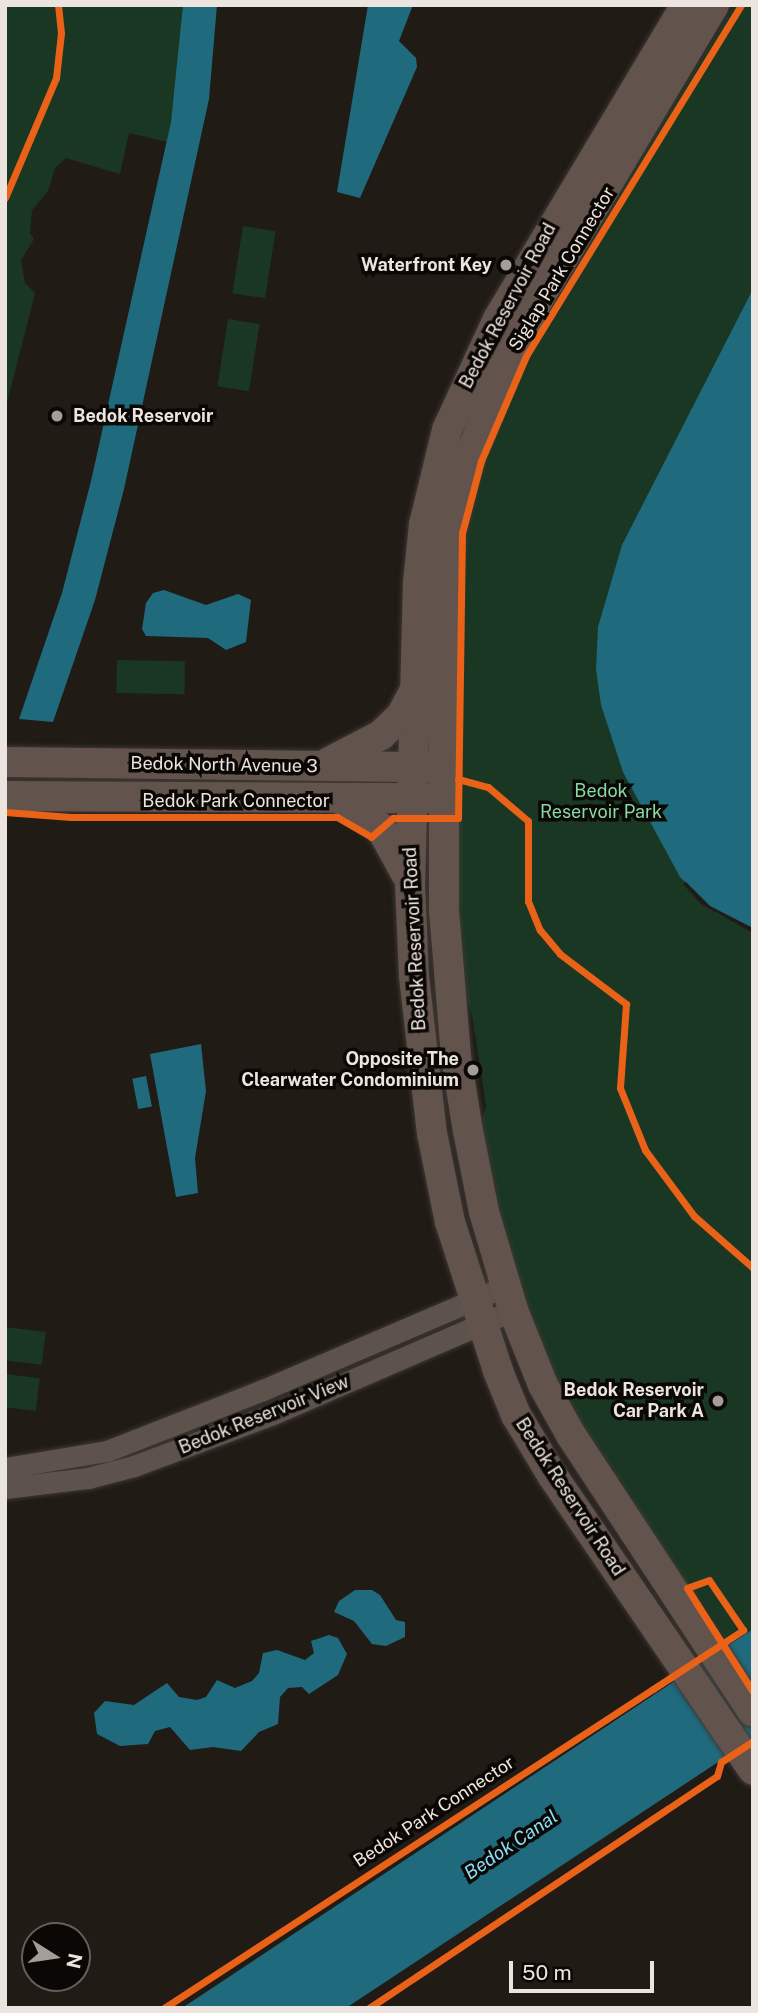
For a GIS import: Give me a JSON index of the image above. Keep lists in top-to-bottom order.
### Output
{
  "streets": {
    "main road": ["Bedok Reservoir Road", "Bedok North Avenue 3"],
    "street": ["Bedok Reservoir View"],
    "cycle path": ["Siglap Park Connector", "Bedok Park Connector"]
  },
  "crossings": [
    ["Bedok Reservoir Road", "Bedok North Avenue 3"],
    ["Bedok Reservoir Road", "Bedok Reservoir View"]
  ],
  "water": ["Bedok Canal"],
  "parks": ["Bedok Reservoir Park"],
  "places": [
    "Waterfront Key",
    "Bedok Reservoir",
    "Opposite The Clearwater Condominium",
    "Bedok Reservoir Car Park A"
  ],
  "scale_bar": "50 m",
  "north": "right"
}
